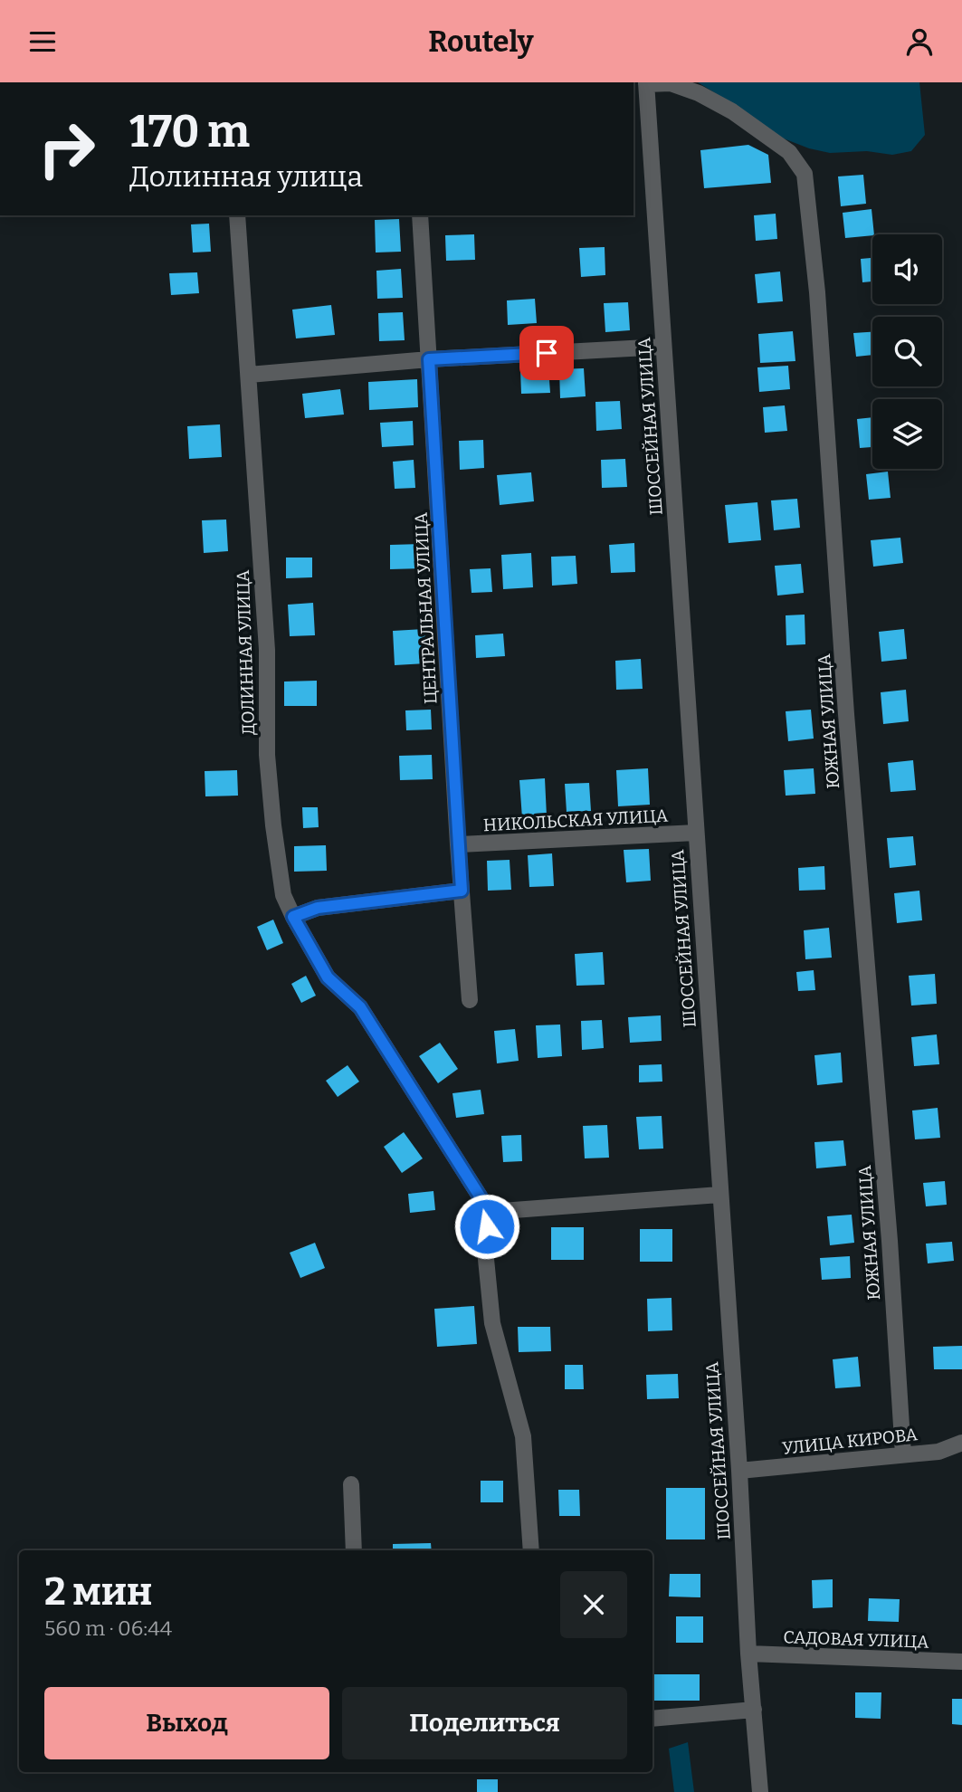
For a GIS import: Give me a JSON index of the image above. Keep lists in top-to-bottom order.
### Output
{
  "streets": {
    "street": [
      "ШОССЕЙНАЯ УЛИЦА",
      "ЦЕНТРАЛЬНАЯ УЛИЦА",
      "ДОЛИННАЯ УЛИЦА",
      "ЮЖНАЯ УЛИЦА",
      "НИКОЛЬСКАЯ УЛИЦА",
      "УЛИЦА КИРОВА",
      "САДОВАЯ УЛИЦА"
    ]
  },
  "crossings": [
    ["ШОССЕЙНАЯ УЛИЦА", "ЮЖНАЯ УЛИЦА"],
    ["ШОССЕЙНАЯ УЛИЦА", "НИКОЛЬСКАЯ УЛИЦА"],
    ["ШОССЕЙНАЯ УЛИЦА", "УЛИЦА КИРОВА"],
    ["ШОССЕЙНАЯ УЛИЦА", "САДОВАЯ УЛИЦА"],
    ["ЦЕНТРАЛЬНАЯ УЛИЦА", "НИКОЛЬСКАЯ УЛИЦА"],
    ["ЮЖНАЯ УЛИЦА", "УЛИЦА КИРОВА"]
  ],
  "page": {
    "header": "Routely",
    "turn": ["170 m", "Долинная улица"],
    "heading": ["2 мин", "560 m · 06:44"],
    "buttons": ["Выход", "Поделиться"]
  }
}
